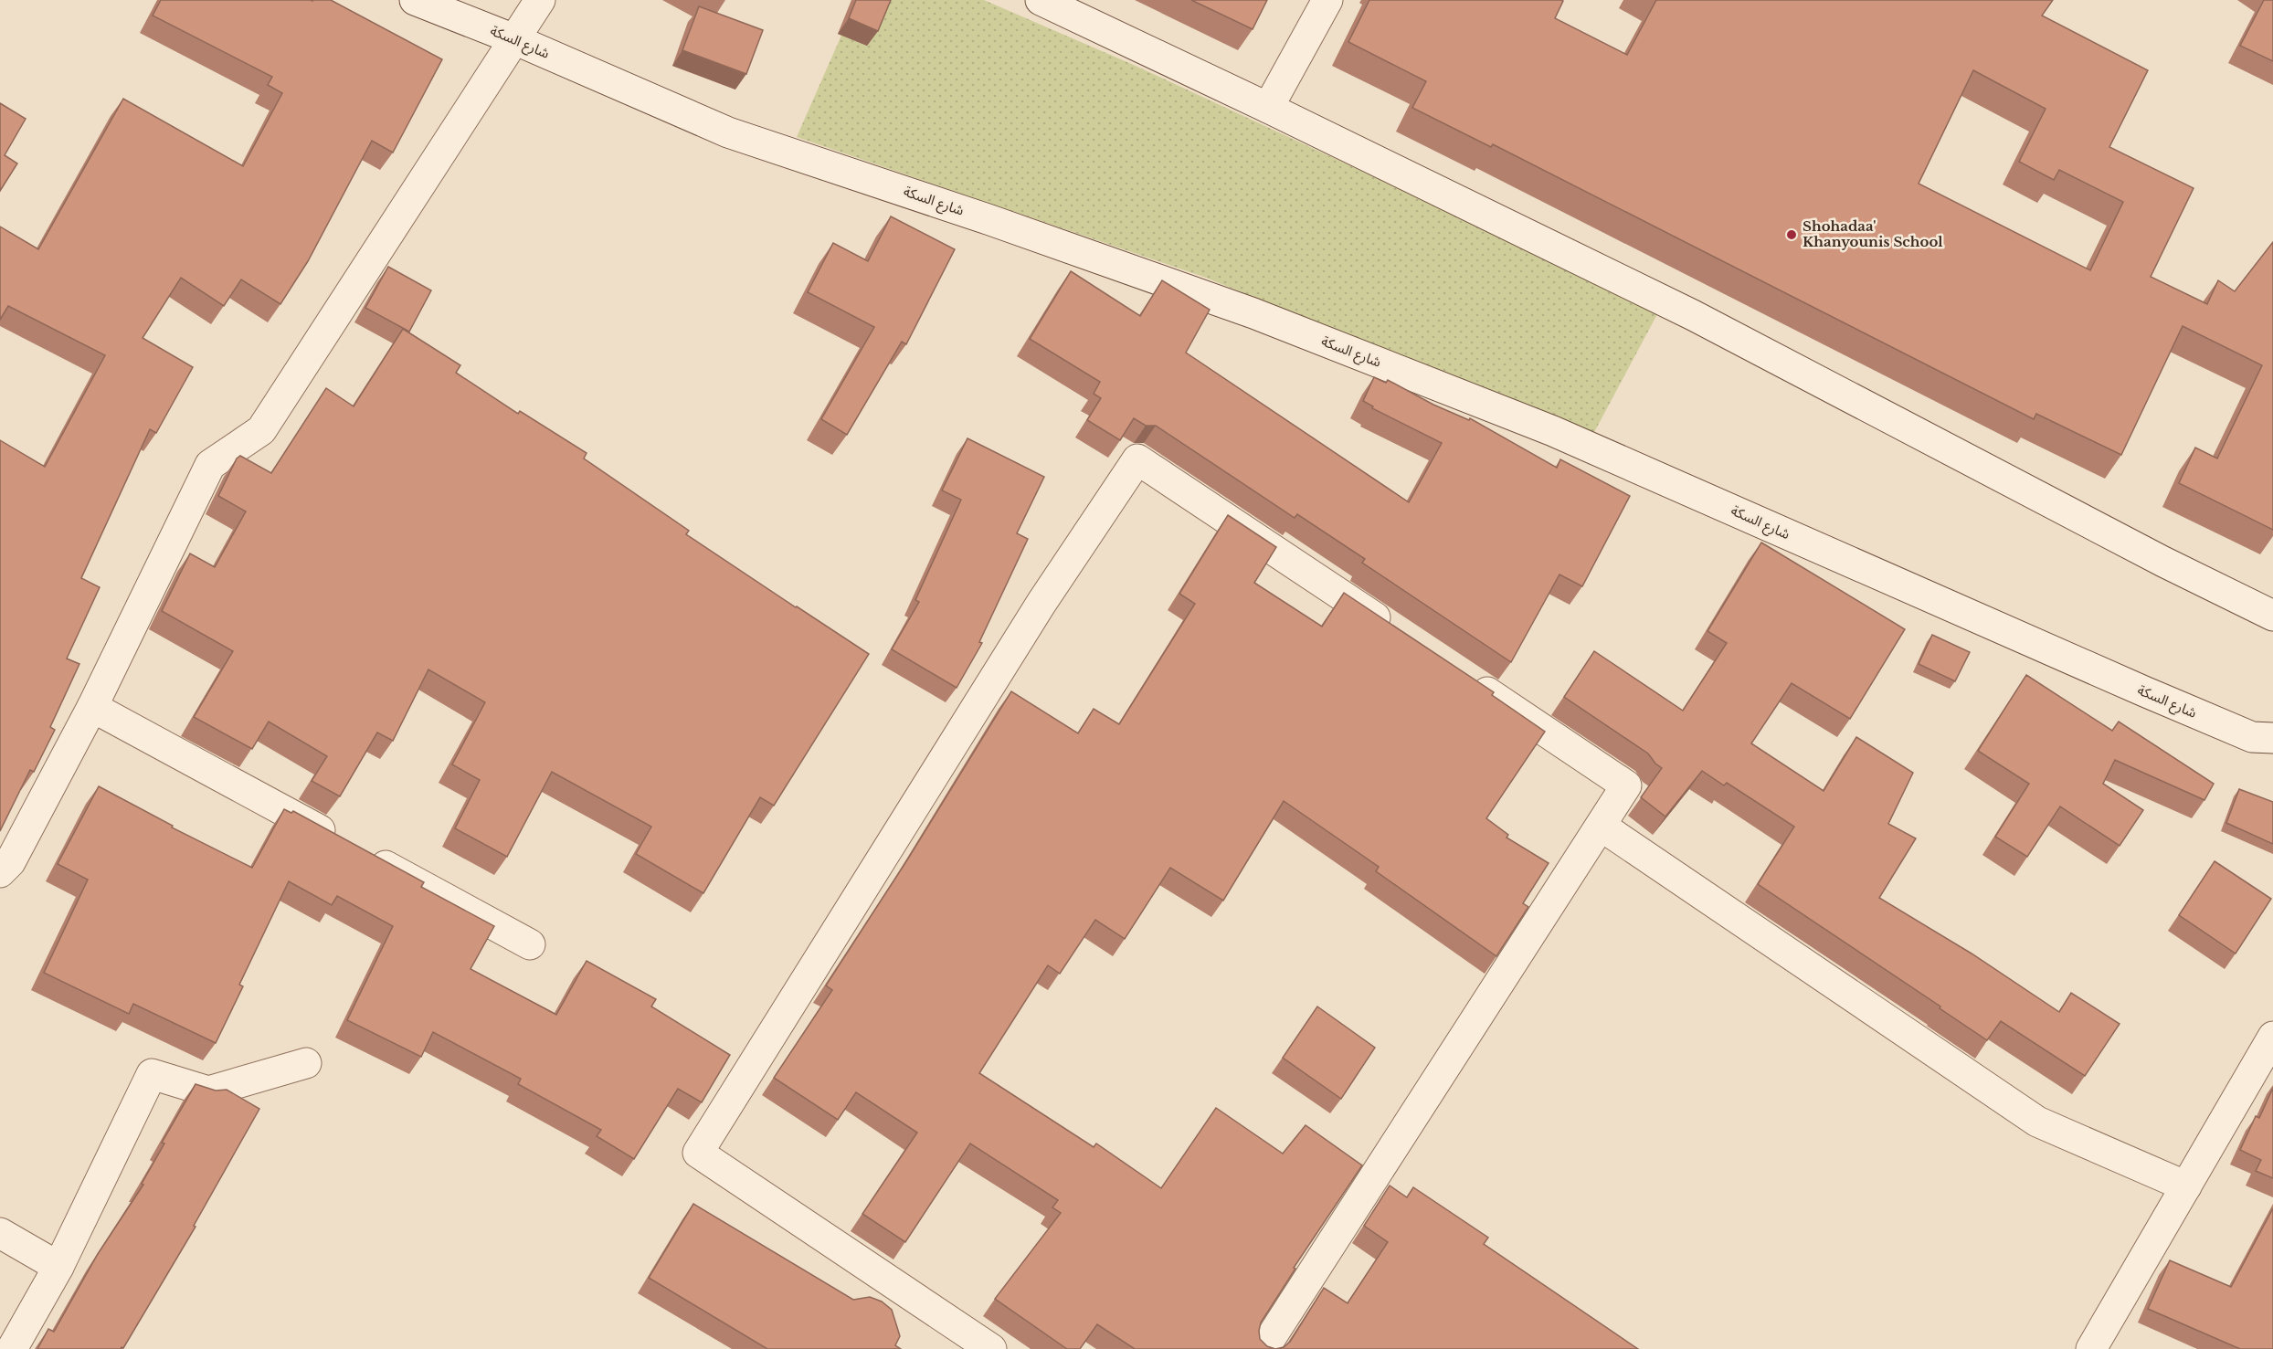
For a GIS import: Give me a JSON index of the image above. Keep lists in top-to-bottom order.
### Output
{
  "streets": {
    "street": ["شارع السكة"]
  },
  "places": ["Shohadaa' Khanyounis School"]
}
